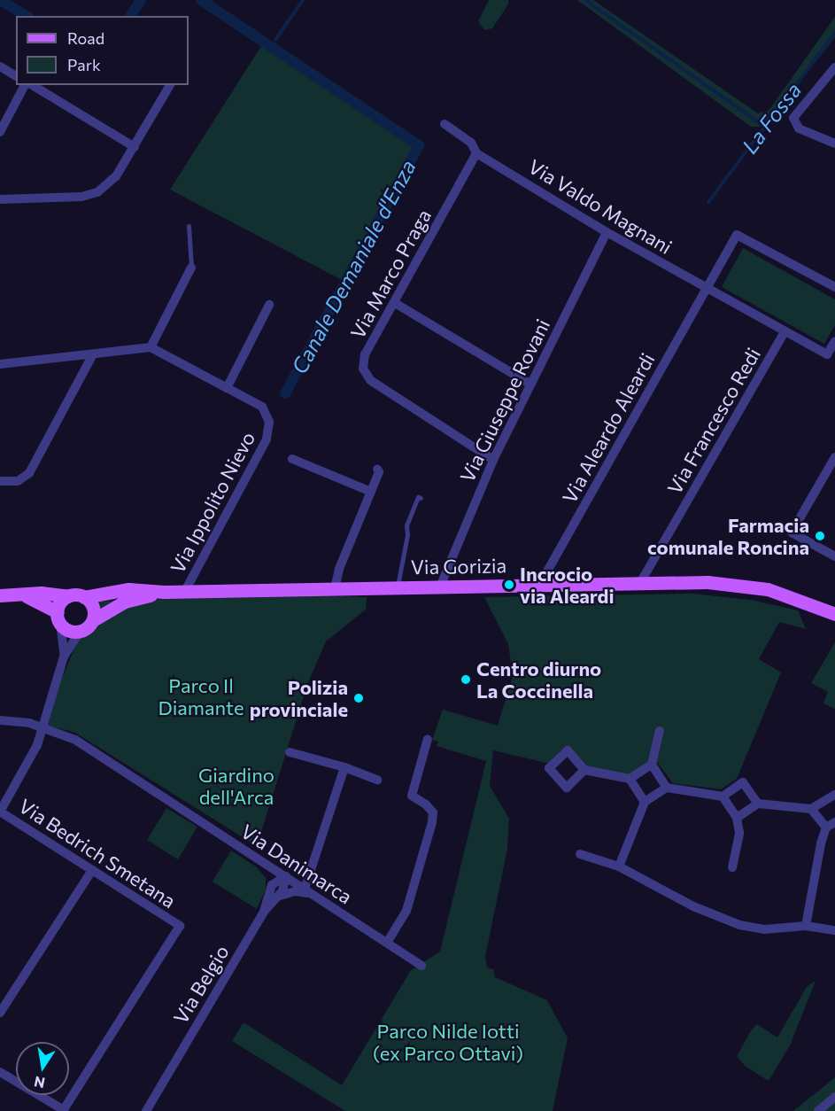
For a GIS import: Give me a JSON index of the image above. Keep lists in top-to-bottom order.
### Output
{
  "streets": {
    "main road": ["Via Gorizia"],
    "street": [
      "Via Valdo Magnani",
      "Via Marco Praga",
      "Via Giuseppe Rovani",
      "Via Francesco Redi",
      "Via Aleardo Aleardi",
      "Via Ippolito Nievo",
      "Via Bedrich Smetana",
      "Via Danimarca",
      "Via Belgio"
    ]
  },
  "crossings": [
    ["Via Valdo Magnani", "Via Marco Praga"],
    ["Via Valdo Magnani", "Via Giuseppe Rovani"],
    ["Via Valdo Magnani", "Via Aleardo Aleardi"],
    ["Via Marco Praga", "Via Giuseppe Rovani"],
    ["Via Giuseppe Rovani", "Via Gorizia"],
    ["Via Francesco Redi", "Via Gorizia"],
    ["Via Aleardo Aleardi", "Via Gorizia"],
    ["Via Ippolito Nievo", "Via Gorizia"],
    ["Via Danimarca", "Via Belgio"]
  ],
  "water": ["La Fossa", "Canale Demaniale d'Enza"],
  "parks": ["Parco Il Diamante", "Giardino dell'Arca", "Parco Nilde Iotti (ex Parco Ottavi)"],
  "places": [
    "Farmacia comunale Roncina",
    "Incrocio via Aleardi",
    "Centro diurno La Coccinella",
    "Polizia provinciale"
  ],
  "legend": ["Road", "Park"],
  "north": "bottom"
}
